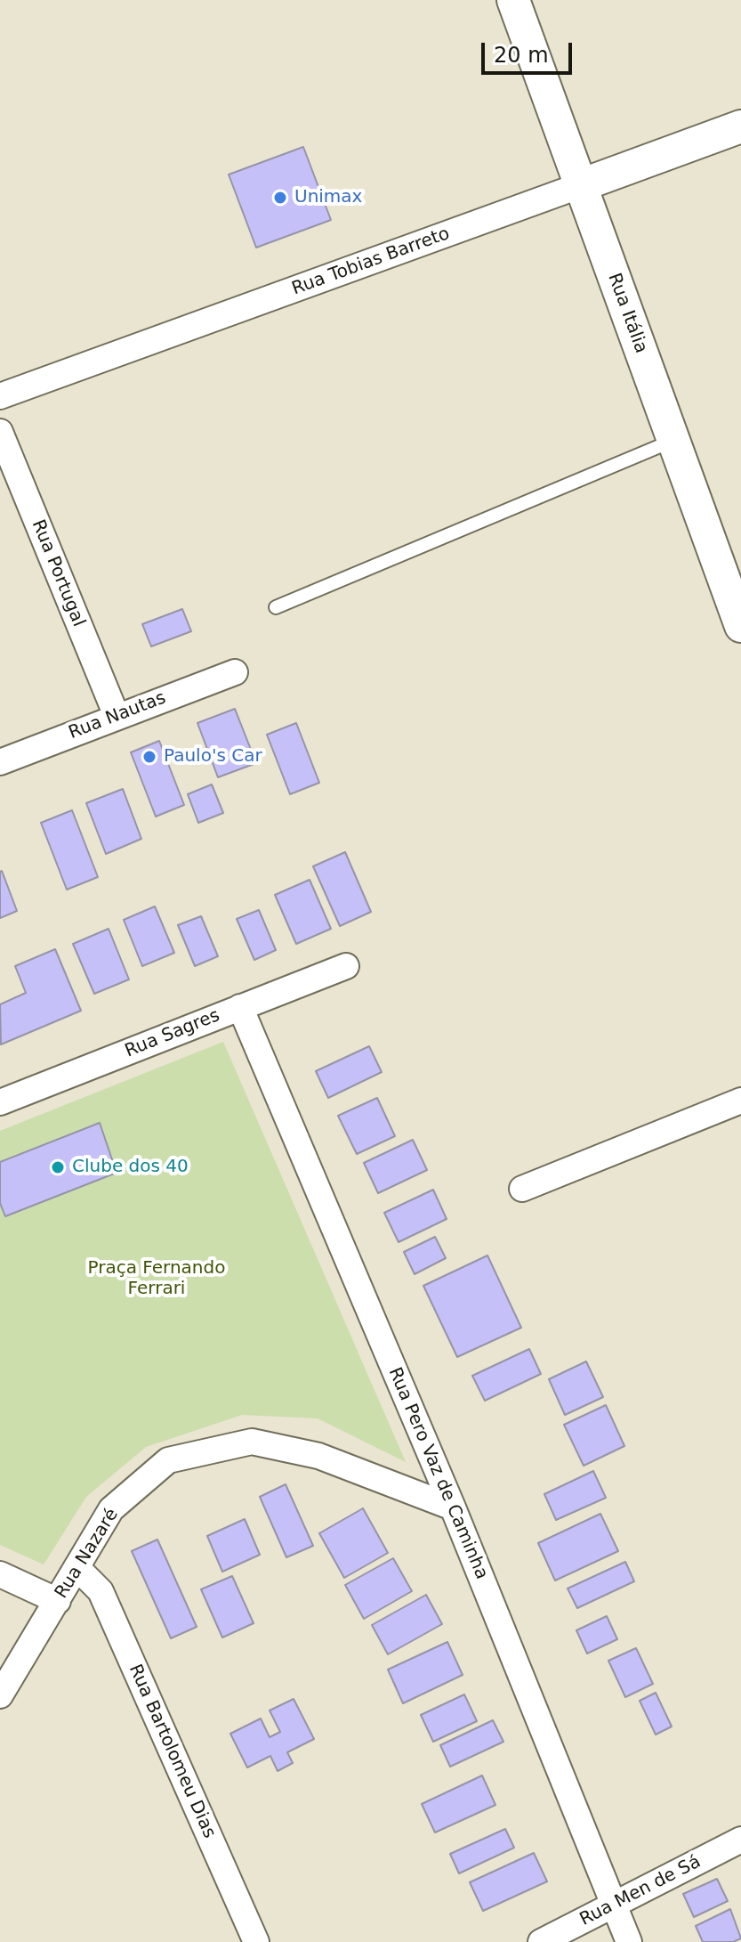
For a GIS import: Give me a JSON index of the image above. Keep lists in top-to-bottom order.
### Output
{
  "streets": {
    "street": [
      "Rua Tobias Barreto",
      "Rua Itália",
      "Rua Portugal",
      "Rua Nautas",
      "Rua Sagres",
      "Rua Pero Vaz de Caminha",
      "Rua Nazaré",
      "Rua Bartolomeu Dias",
      "Rua Men de Sá"
    ]
  },
  "crossings": [
    ["Rua Tobias Barreto", "Rua Itália"],
    ["Rua Portugal", "Rua Nautas"],
    ["Rua Sagres", "Rua Pero Vaz de Caminha"],
    ["Rua Pero Vaz de Caminha", "Rua Nazaré"],
    ["Rua Pero Vaz de Caminha", "Rua Men de Sá"],
    ["Rua Nazaré", "Rua Bartolomeu Dias"]
  ],
  "parks": ["Praça Fernando Ferrari"],
  "places": ["Unimax", "Paulo's Car", "Clube dos 40"],
  "scale_bar": "20 m"
}
